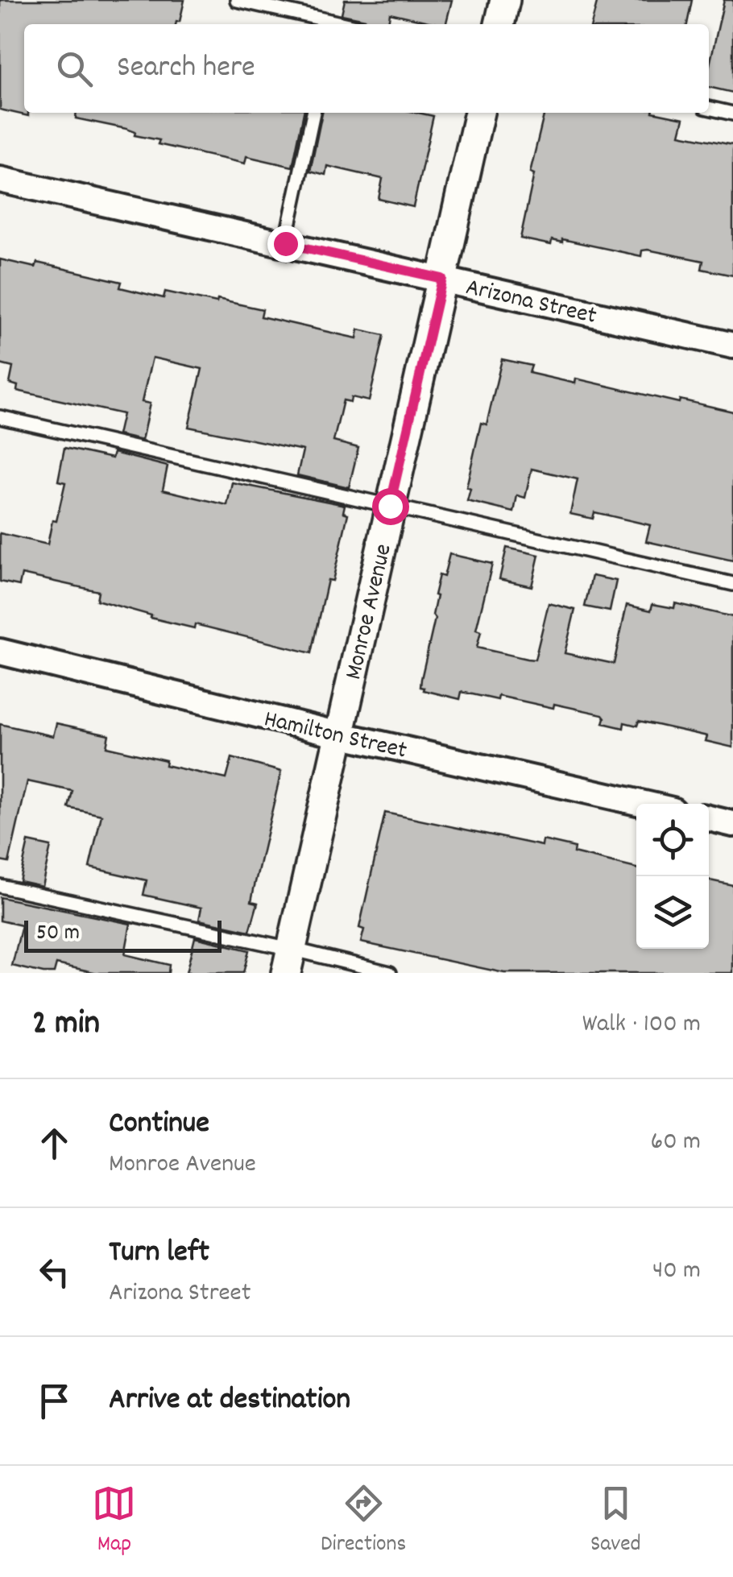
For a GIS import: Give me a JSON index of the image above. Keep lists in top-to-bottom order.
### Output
{
  "streets": {
    "street": ["Arizona Street", "Monroe Avenue", "Hamilton Street"]
  },
  "crossings": [
    ["Arizona Street", "Monroe Avenue"],
    ["Monroe Avenue", "Hamilton Street"]
  ],
  "scale_bar": "50 m",
  "page": {
    "search": "Search here",
    "scale": "50 m",
    "heading": ["2 min", "Walk · 100 m"],
    "list": [
      ["Continue", "Monroe Avenue", "60 m"],
      ["Turn left", "Arizona Street", "40 m"],
      "Arrive at destination"
    ],
    "nav": ["Map", "Directions", "Saved"]
  }
}
